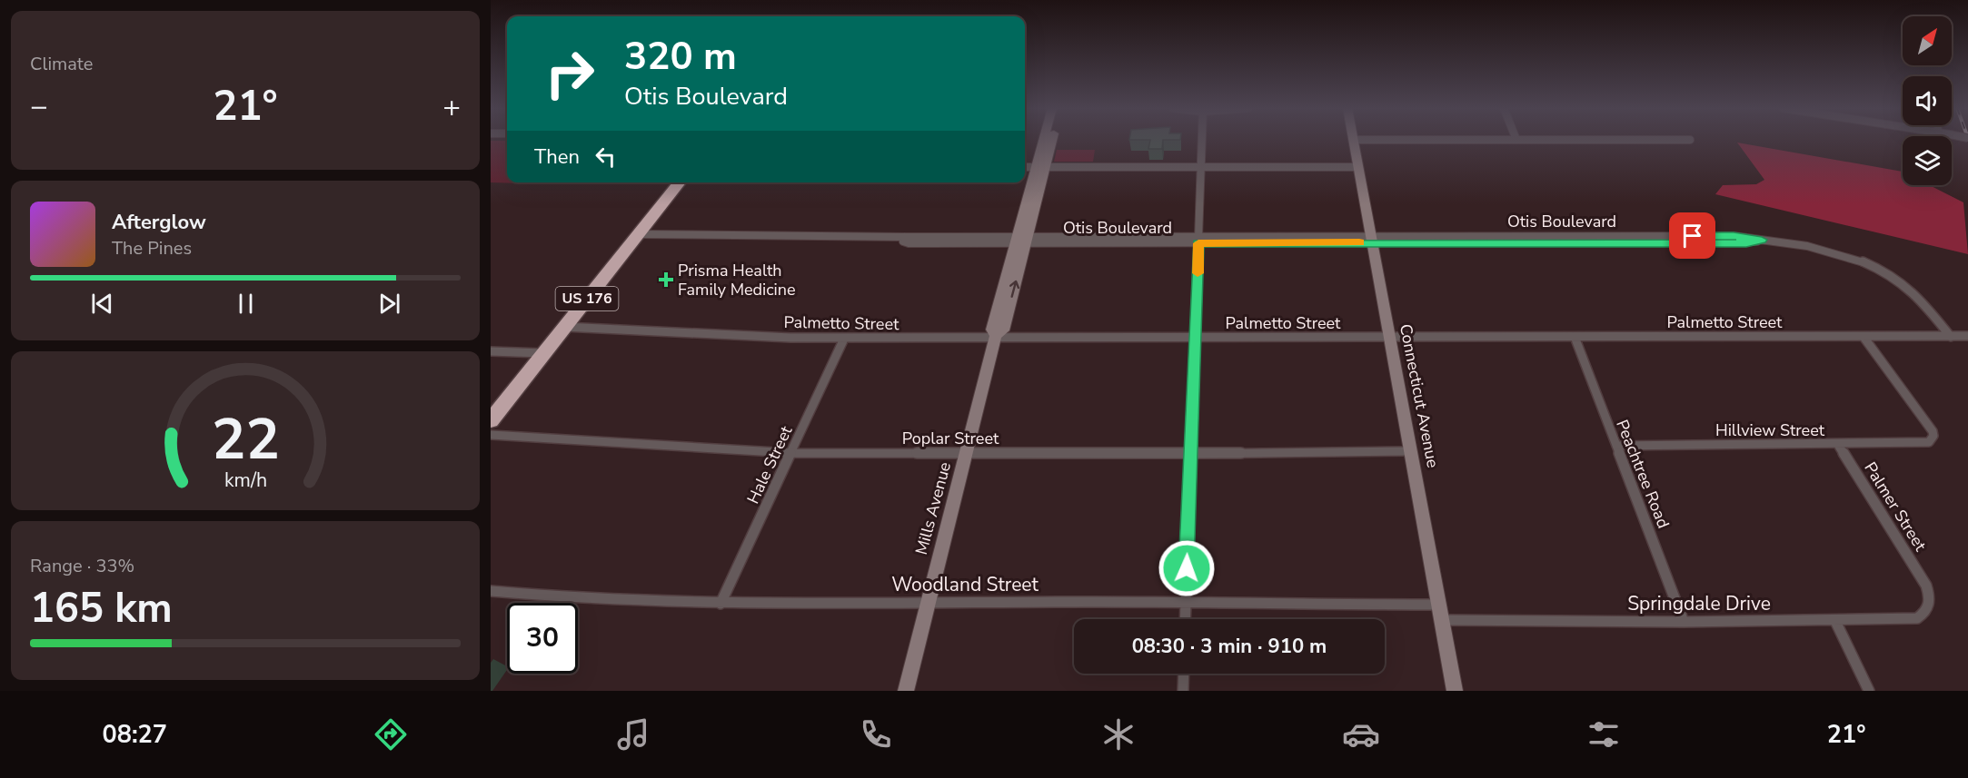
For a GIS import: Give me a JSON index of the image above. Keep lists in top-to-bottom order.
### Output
{
  "streets": {
    "highway": ["US 176"],
    "street": [
      "Otis Boulevard",
      "Palmetto Street",
      "Connecticut Avenue",
      "Hillview Street",
      "Poplar Street",
      "Hale Street",
      "Peachtree Road",
      "Palmer Street",
      "Mills Avenue",
      "Woodland Street",
      "Springdale Drive"
    ]
  },
  "crossings": [
    ["Otis Boulevard", "US 176"],
    ["Otis Boulevard", "Palmetto Street"],
    ["Otis Boulevard", "Connecticut Avenue"],
    ["Otis Boulevard", "Mills Avenue"],
    ["US 176", "Palmetto Street"],
    ["Palmetto Street", "Connecticut Avenue"],
    ["Palmetto Street", "Hillview Street"],
    ["Palmetto Street", "Hale Street"],
    ["Palmetto Street", "Peachtree Road"],
    ["Palmetto Street", "Mills Avenue"],
    ["Connecticut Avenue", "Poplar Street"],
    ["Connecticut Avenue", "Woodland Street"],
    ["Connecticut Avenue", "Springdale Drive"],
    ["Hillview Street", "Peachtree Road"],
    ["Hillview Street", "Palmer Street"],
    ["Poplar Street", "Hale Street"],
    ["Poplar Street", "Mills Avenue"],
    ["Hale Street", "Woodland Street"],
    ["Peachtree Road", "Springdale Drive"],
    ["Palmer Street", "Springdale Drive"],
    ["Mills Avenue", "Woodland Street"]
  ],
  "places": {
    "health": ["Prisma Health Family Medicine"]
  },
  "north": "top right",
  "page": {
    "tile": [
      "Climate",
      ["Range · 33%", "165 km"]
    ],
    "turn": ["320 m", "Otis Boulevard"],
    "heat": ["−", "21°", "+"],
    "then": "Then",
    "song": ["Afterglow", "The Pines"],
    "limit": "30",
    "trip": "08:30 · 3 min · 910 m",
    "tabs": ["08:27", "21°"],
    "gauge": ["22", "km/h"]
  }
}
